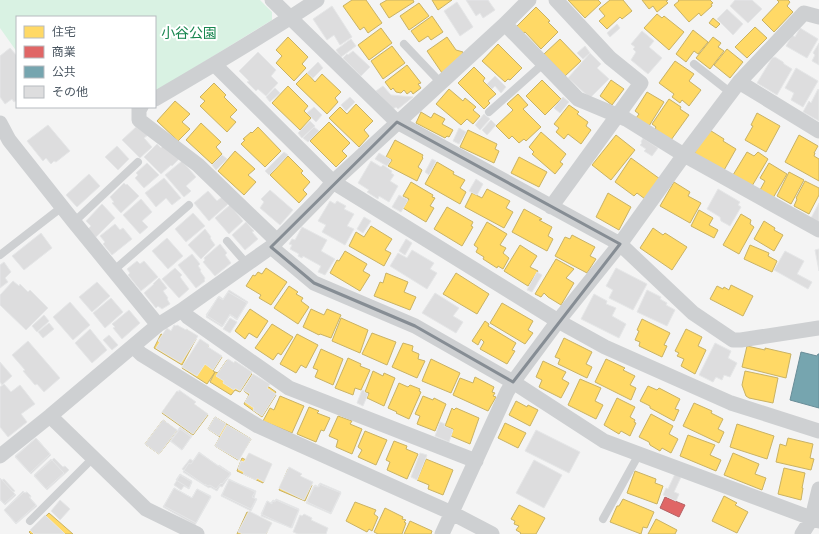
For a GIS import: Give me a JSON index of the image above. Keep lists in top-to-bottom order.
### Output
{
  "parks": ["小谷公園"],
  "legend": [
    "住宅",
    "商業",
    "公共",
    "その他"
  ]
}
